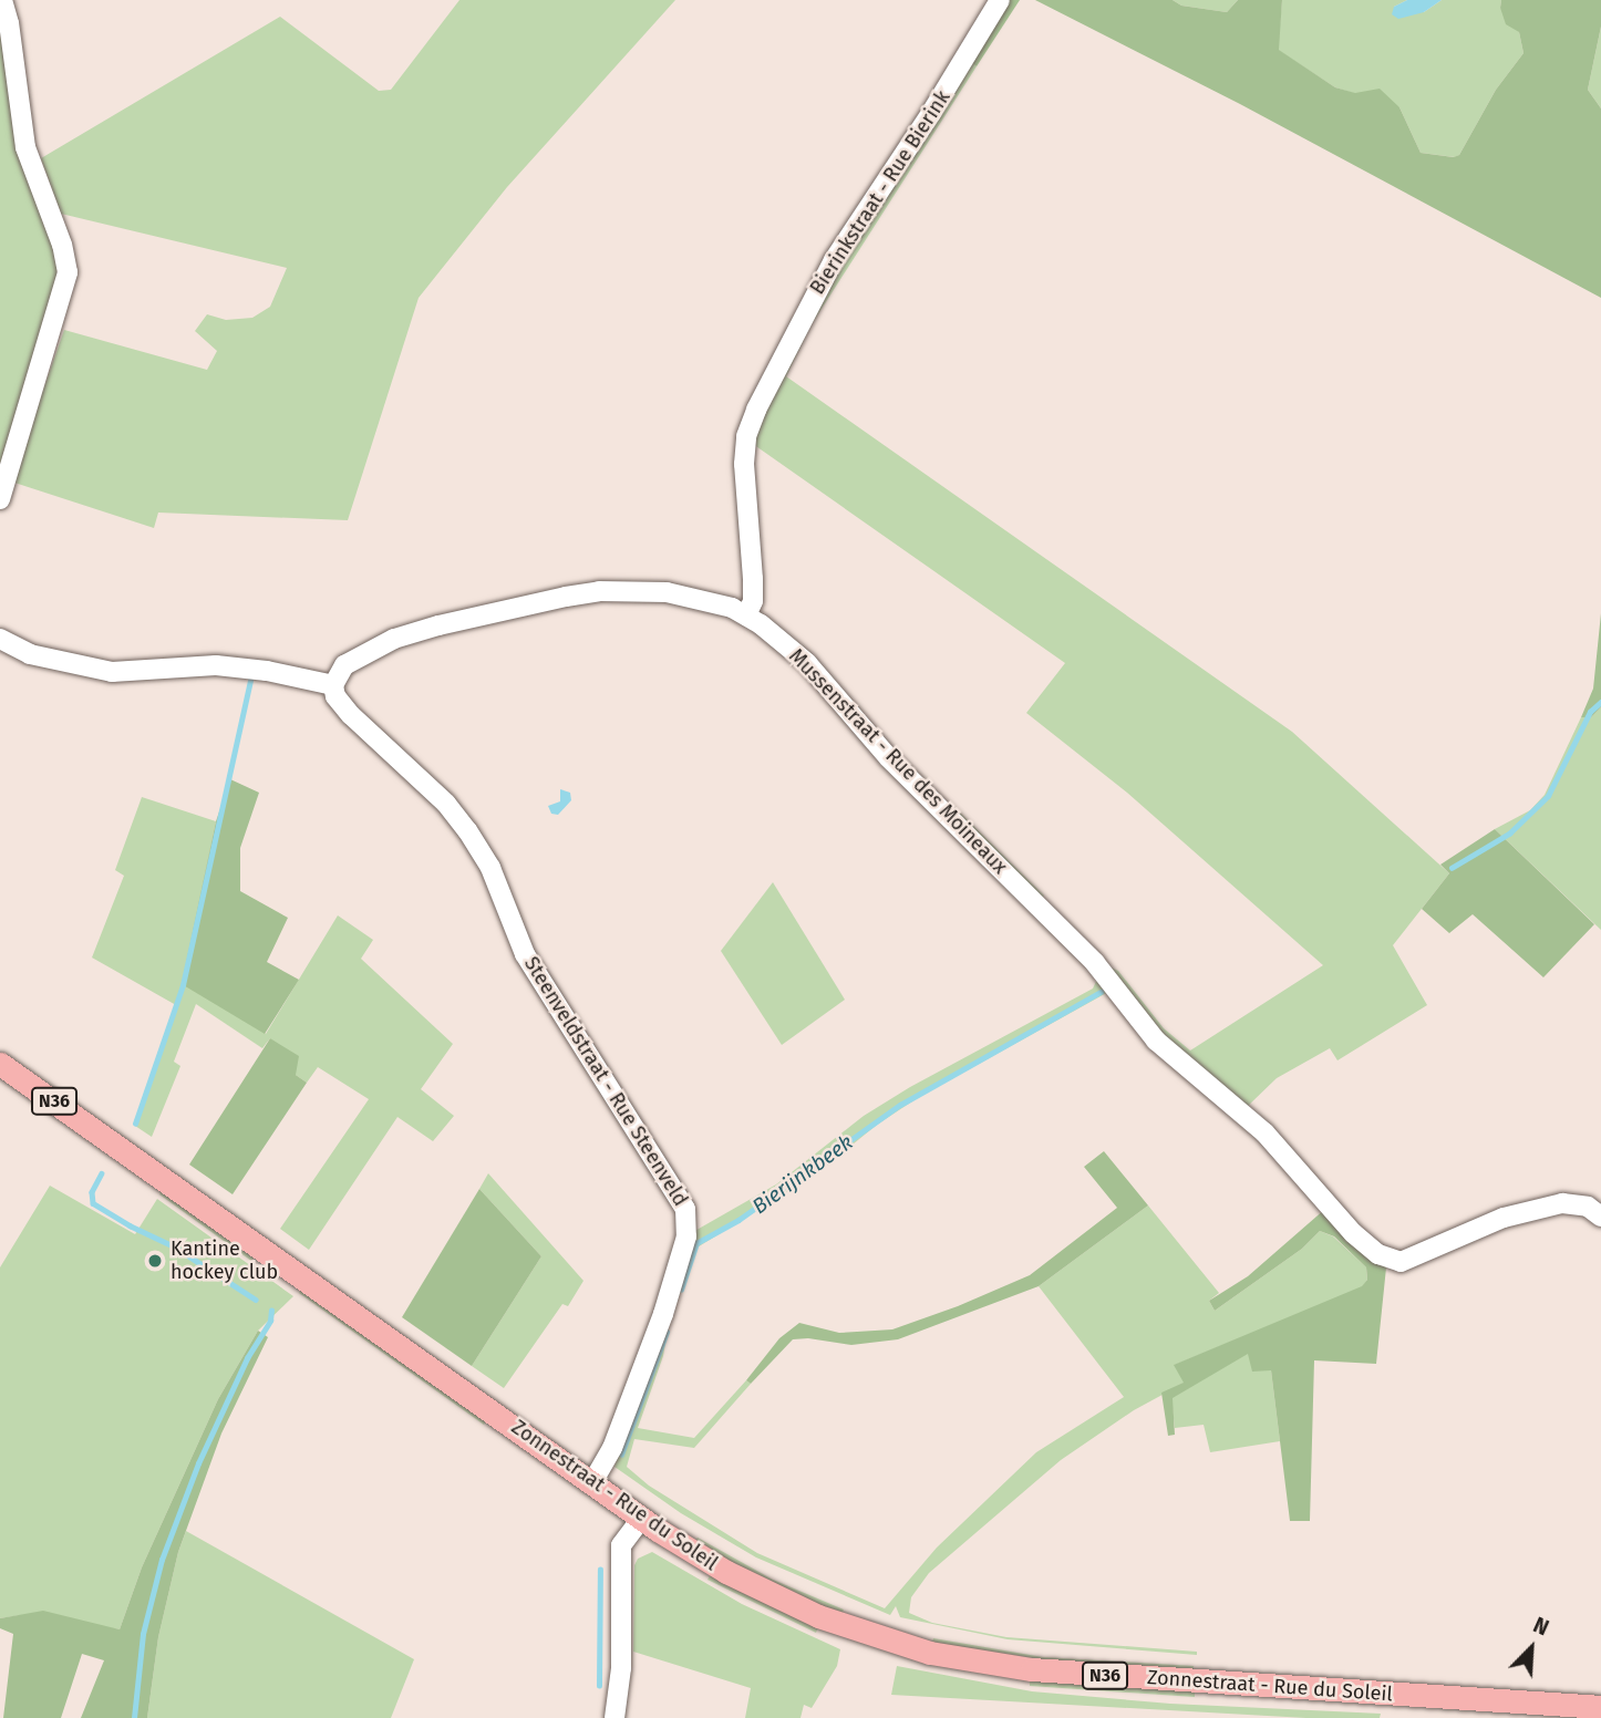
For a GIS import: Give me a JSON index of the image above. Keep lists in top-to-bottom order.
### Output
{
  "streets": {
    "main road": ["N36", "Zonnestraat - Rue du Soleil"],
    "street": ["Bierinkstraat - Rue Bierink", "Mussenstraat - Rue des Moineaux", "Steenveldstraat - Rue Steenveld"]
  },
  "crossings": [
    ["Bierinkstraat - Rue Bierink", "Mussenstraat - Rue des Moineaux"],
    ["Mussenstraat - Rue des Moineaux", "Steenveldstraat - Rue Steenveld"],
    ["Steenveldstraat - Rue Steenveld", "Zonnestraat - Rue du Soleil"]
  ],
  "water": ["Bierijnkbeek"],
  "places": ["Kantine hockey club"],
  "north": "top right"
}
